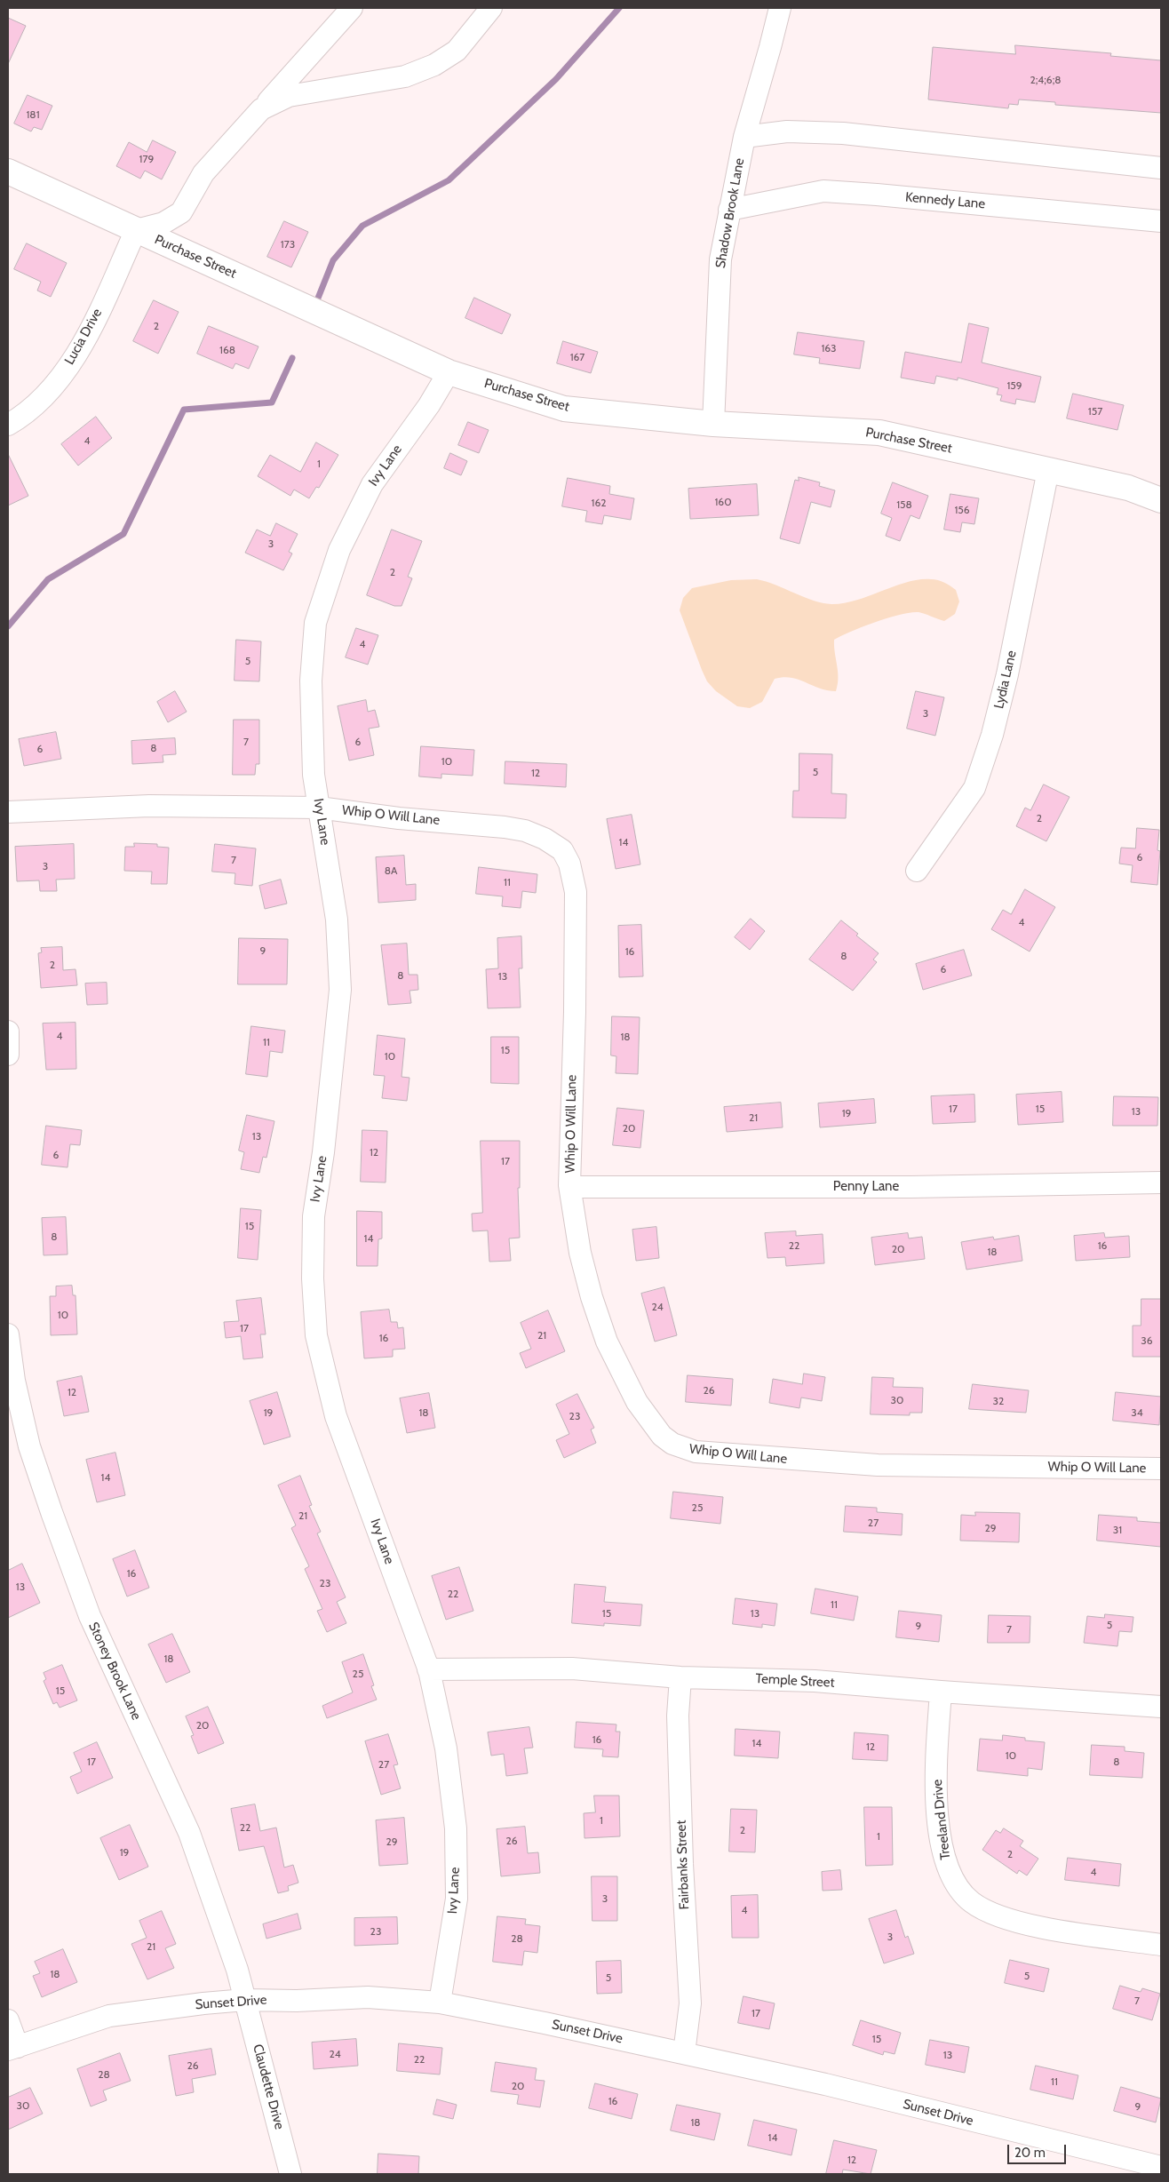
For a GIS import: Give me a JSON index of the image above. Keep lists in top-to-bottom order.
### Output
{
  "streets": {
    "main road": ["Purchase Street"],
    "street": [
      "Kennedy Lane",
      "Shadow Brook Lane",
      "Lucia Drive",
      "Ivy Lane",
      "Lydia Lane",
      "Whip O Will Lane",
      "Penny Lane",
      "Stoney Brook Lane",
      "Temple Street",
      "Treeland Drive",
      "Fairbanks Street",
      "Sunset Drive",
      "Claudette Drive"
    ]
  },
  "crossings": [
    ["Kennedy Lane", "Shadow Brook Lane"],
    ["Shadow Brook Lane", "Purchase Street"],
    ["Purchase Street", "Lucia Drive"],
    ["Purchase Street", "Ivy Lane"],
    ["Purchase Street", "Lydia Lane"],
    ["Ivy Lane", "Whip O Will Lane"],
    ["Ivy Lane", "Temple Street"],
    ["Ivy Lane", "Sunset Drive"],
    ["Whip O Will Lane", "Penny Lane"],
    ["Stoney Brook Lane", "Sunset Drive"],
    ["Stoney Brook Lane", "Claudette Drive"],
    ["Temple Street", "Treeland Drive"],
    ["Temple Street", "Fairbanks Street"],
    ["Fairbanks Street", "Sunset Drive"],
    ["Sunset Drive", "Claudette Drive"]
  ],
  "house_numbers": [
    "2;4;6;8",
    "181",
    "179",
    "173",
    "2",
    "163",
    "168",
    "167",
    "159",
    "157",
    "4",
    "1",
    "160",
    "162",
    "158",
    "156",
    "3",
    "2",
    "4",
    "5",
    "3",
    "7",
    "6",
    "8",
    "6",
    "10",
    "5",
    "12",
    "2",
    "14",
    "6",
    "7",
    "3",
    "8A",
    "11",
    "4",
    "9",
    "16",
    "8",
    "2",
    "6",
    "8",
    "13",
    "4",
    "18",
    "11",
    "15",
    "10",
    "17",
    "15",
    "13",
    "19",
    "21",
    "20",
    "13",
    "12",
    "6",
    "17",
    "15",
    "8",
    "14",
    "22",
    "16",
    "20",
    "18",
    "24",
    "10",
    "17",
    "21",
    "16",
    "36",
    "26",
    "12",
    "30",
    "32",
    "19",
    "18",
    "34",
    "23",
    "14",
    "25",
    "21",
    "27",
    "29",
    "31",
    "16",
    "23",
    "13",
    "22",
    "11",
    "15",
    "13",
    "5",
    "9",
    "7",
    "18",
    "25",
    "15",
    "20",
    "16",
    "14",
    "12",
    "10",
    "17",
    "8",
    "27",
    "1",
    "22",
    "2",
    "1",
    "26",
    "29",
    "19",
    "2",
    "4",
    "3",
    "4",
    "23",
    "3",
    "28",
    "21",
    "18",
    "5",
    "5",
    "7",
    "17",
    "15",
    "24",
    "13",
    "22",
    "26",
    "28",
    "11",
    "20",
    "16",
    "30",
    "9",
    "18",
    "14",
    "12"
  ],
  "scale_bar": "20 m"
}
